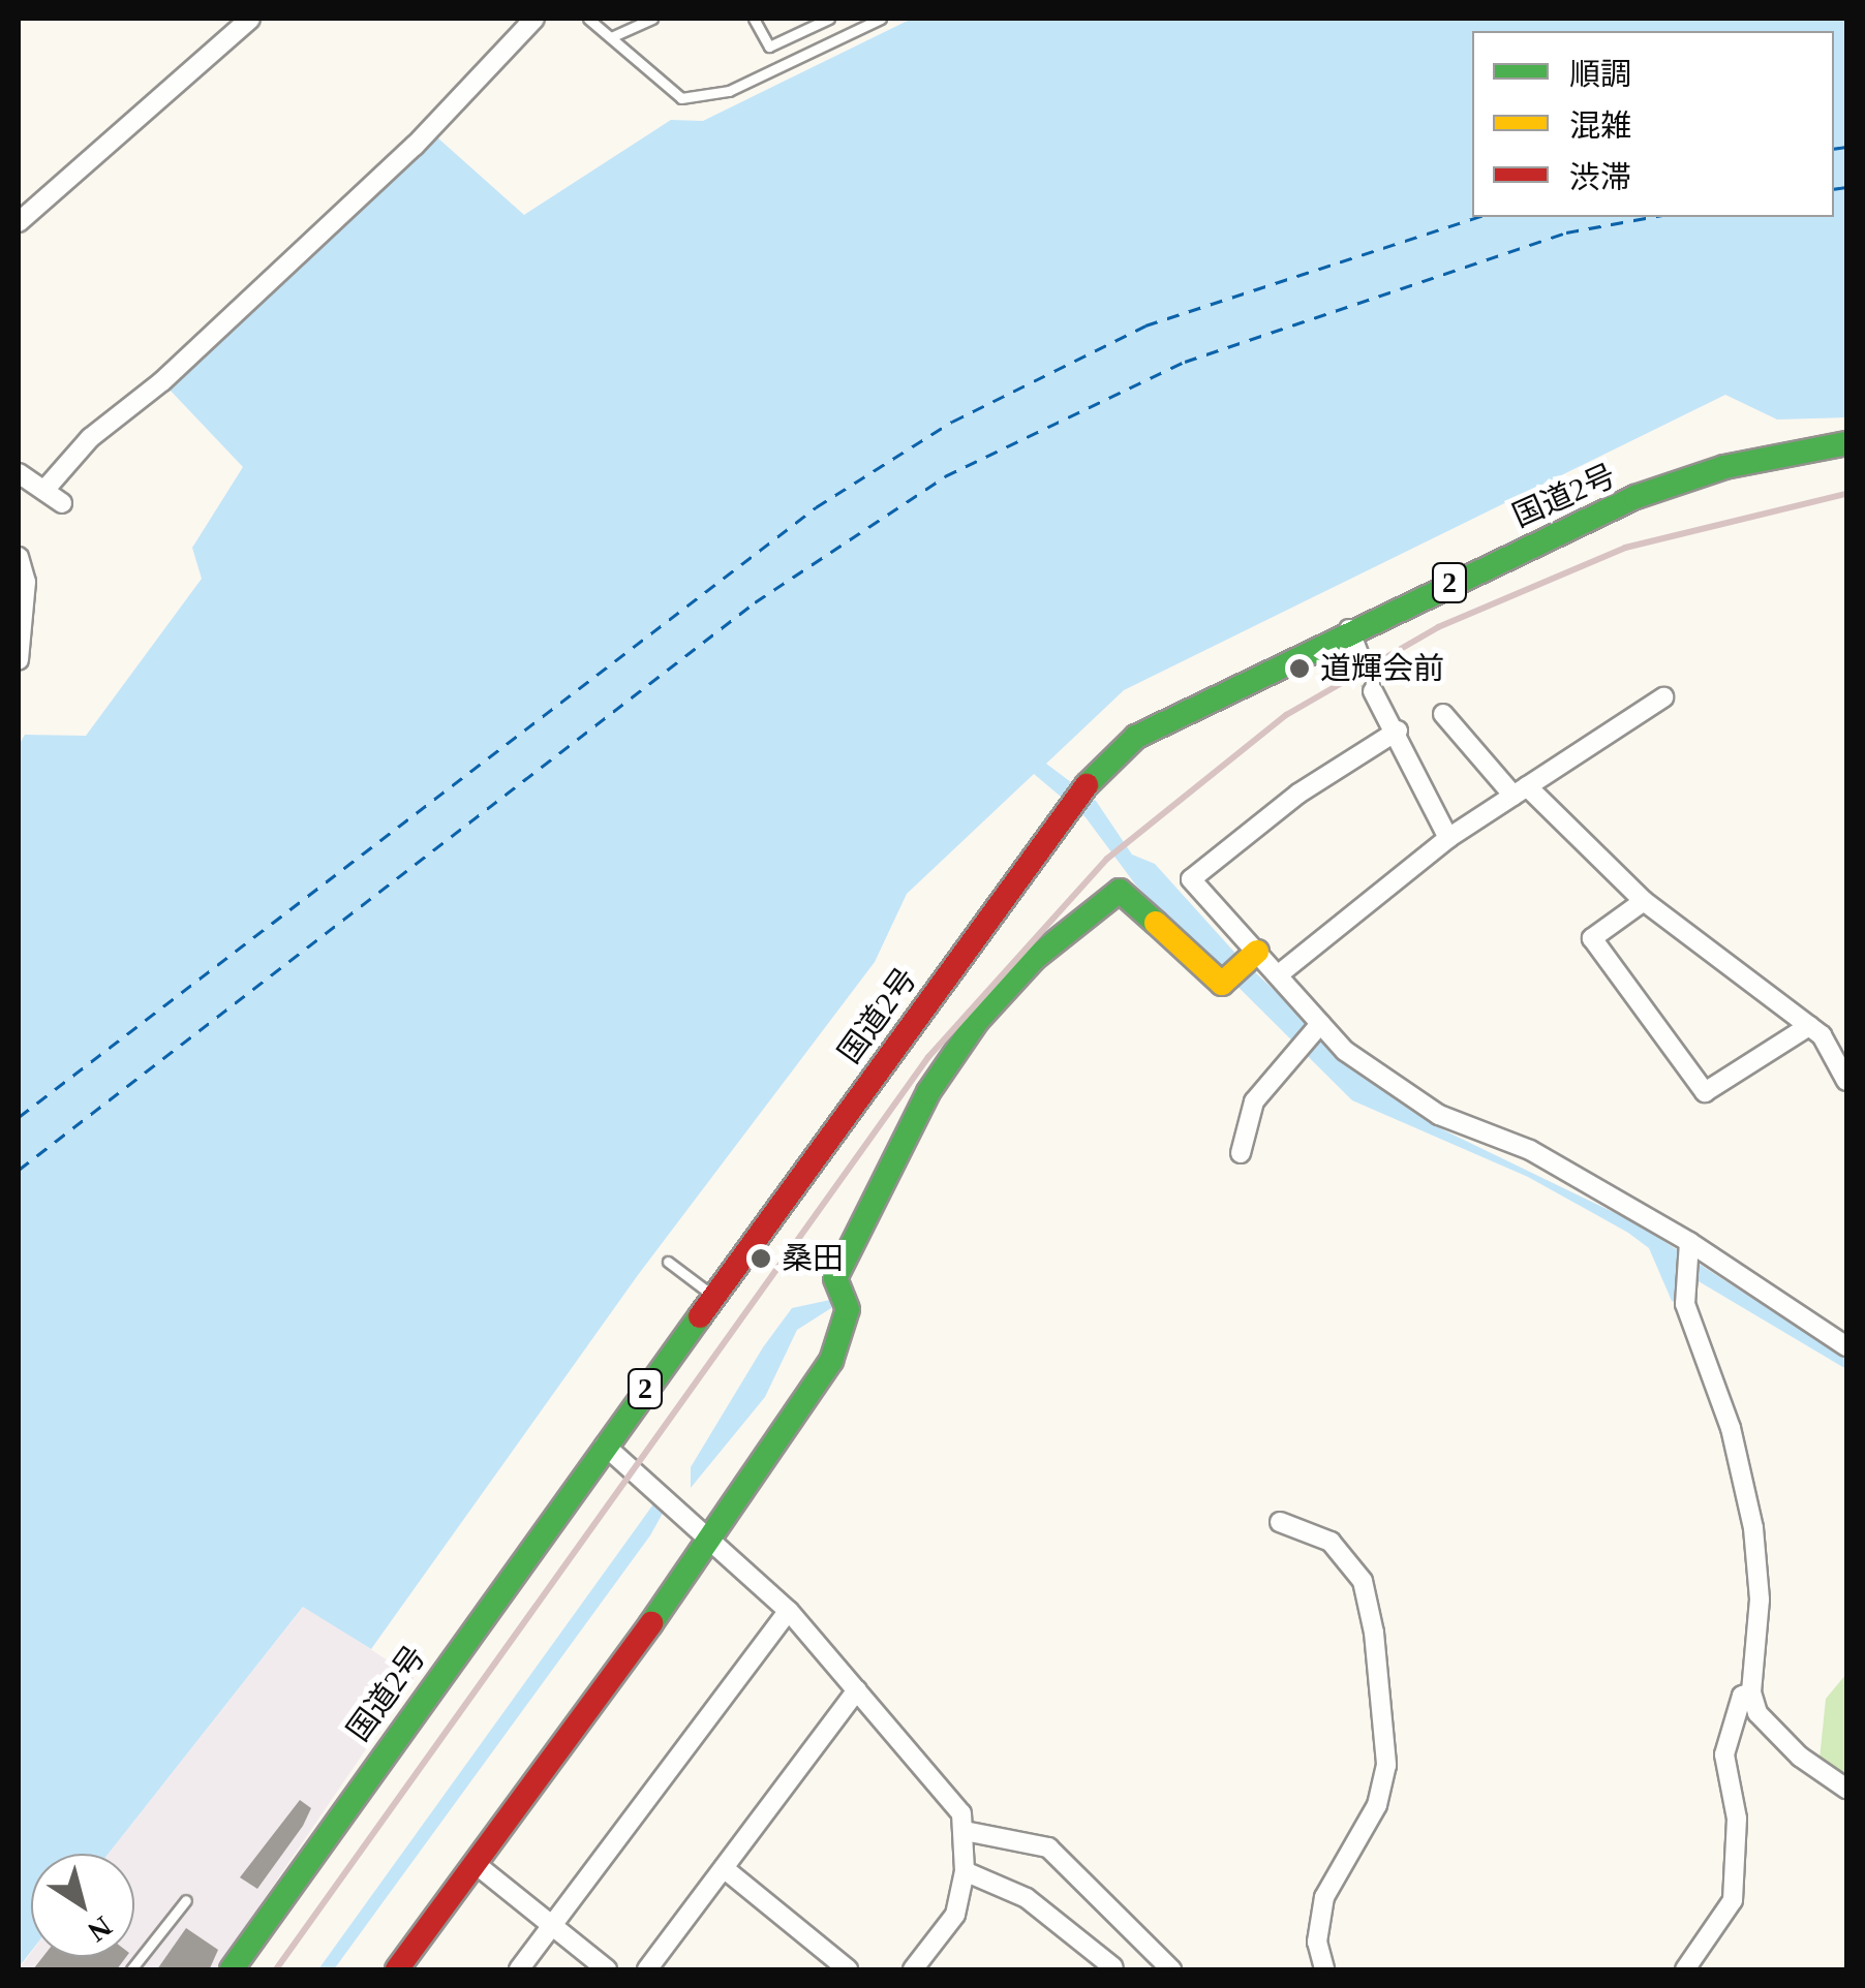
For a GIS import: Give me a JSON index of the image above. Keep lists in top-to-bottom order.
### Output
{
  "streets": {
    "main road": ["国道2号", "2"]
  },
  "places": ["道輝会前", "桑田"],
  "legend": ["順調", "混雑", "渋滞"],
  "north": "bottom right"
}
